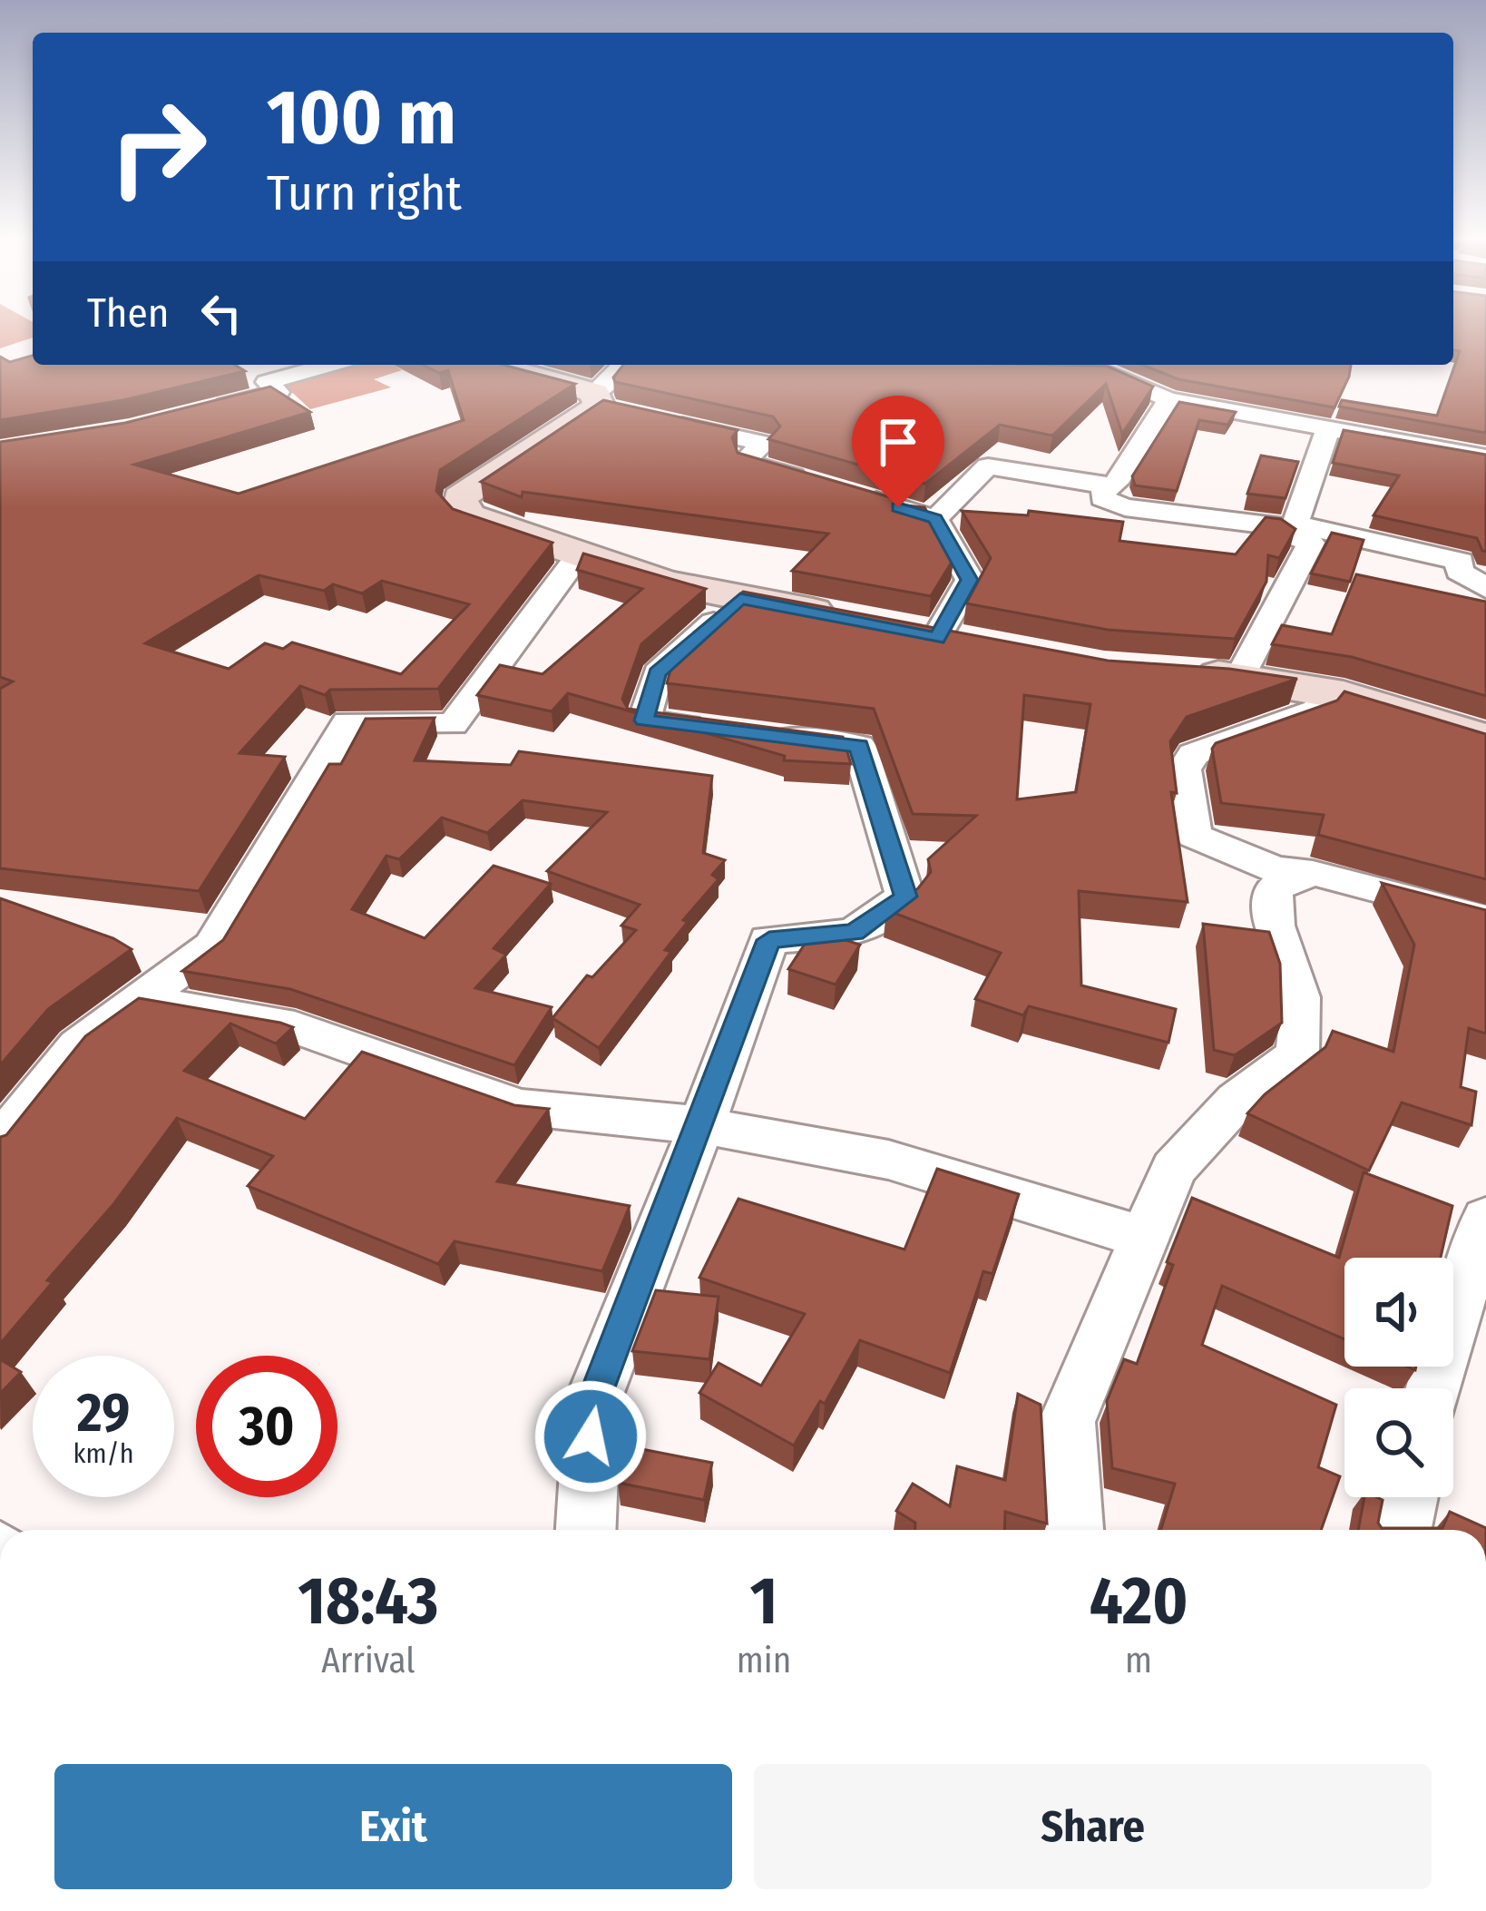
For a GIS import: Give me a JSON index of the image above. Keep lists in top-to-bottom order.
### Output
{
  "page": {
    "turn": ["100 m", "Turn right"],
    "then": "Then",
    "speed": "29 km/h",
    "limit": "30",
    "eta": [
      "18:43",
      "Arrival",
      "1",
      "min",
      "420",
      "m"
    ],
    "buttons": ["Exit", "Share"]
  }
}
